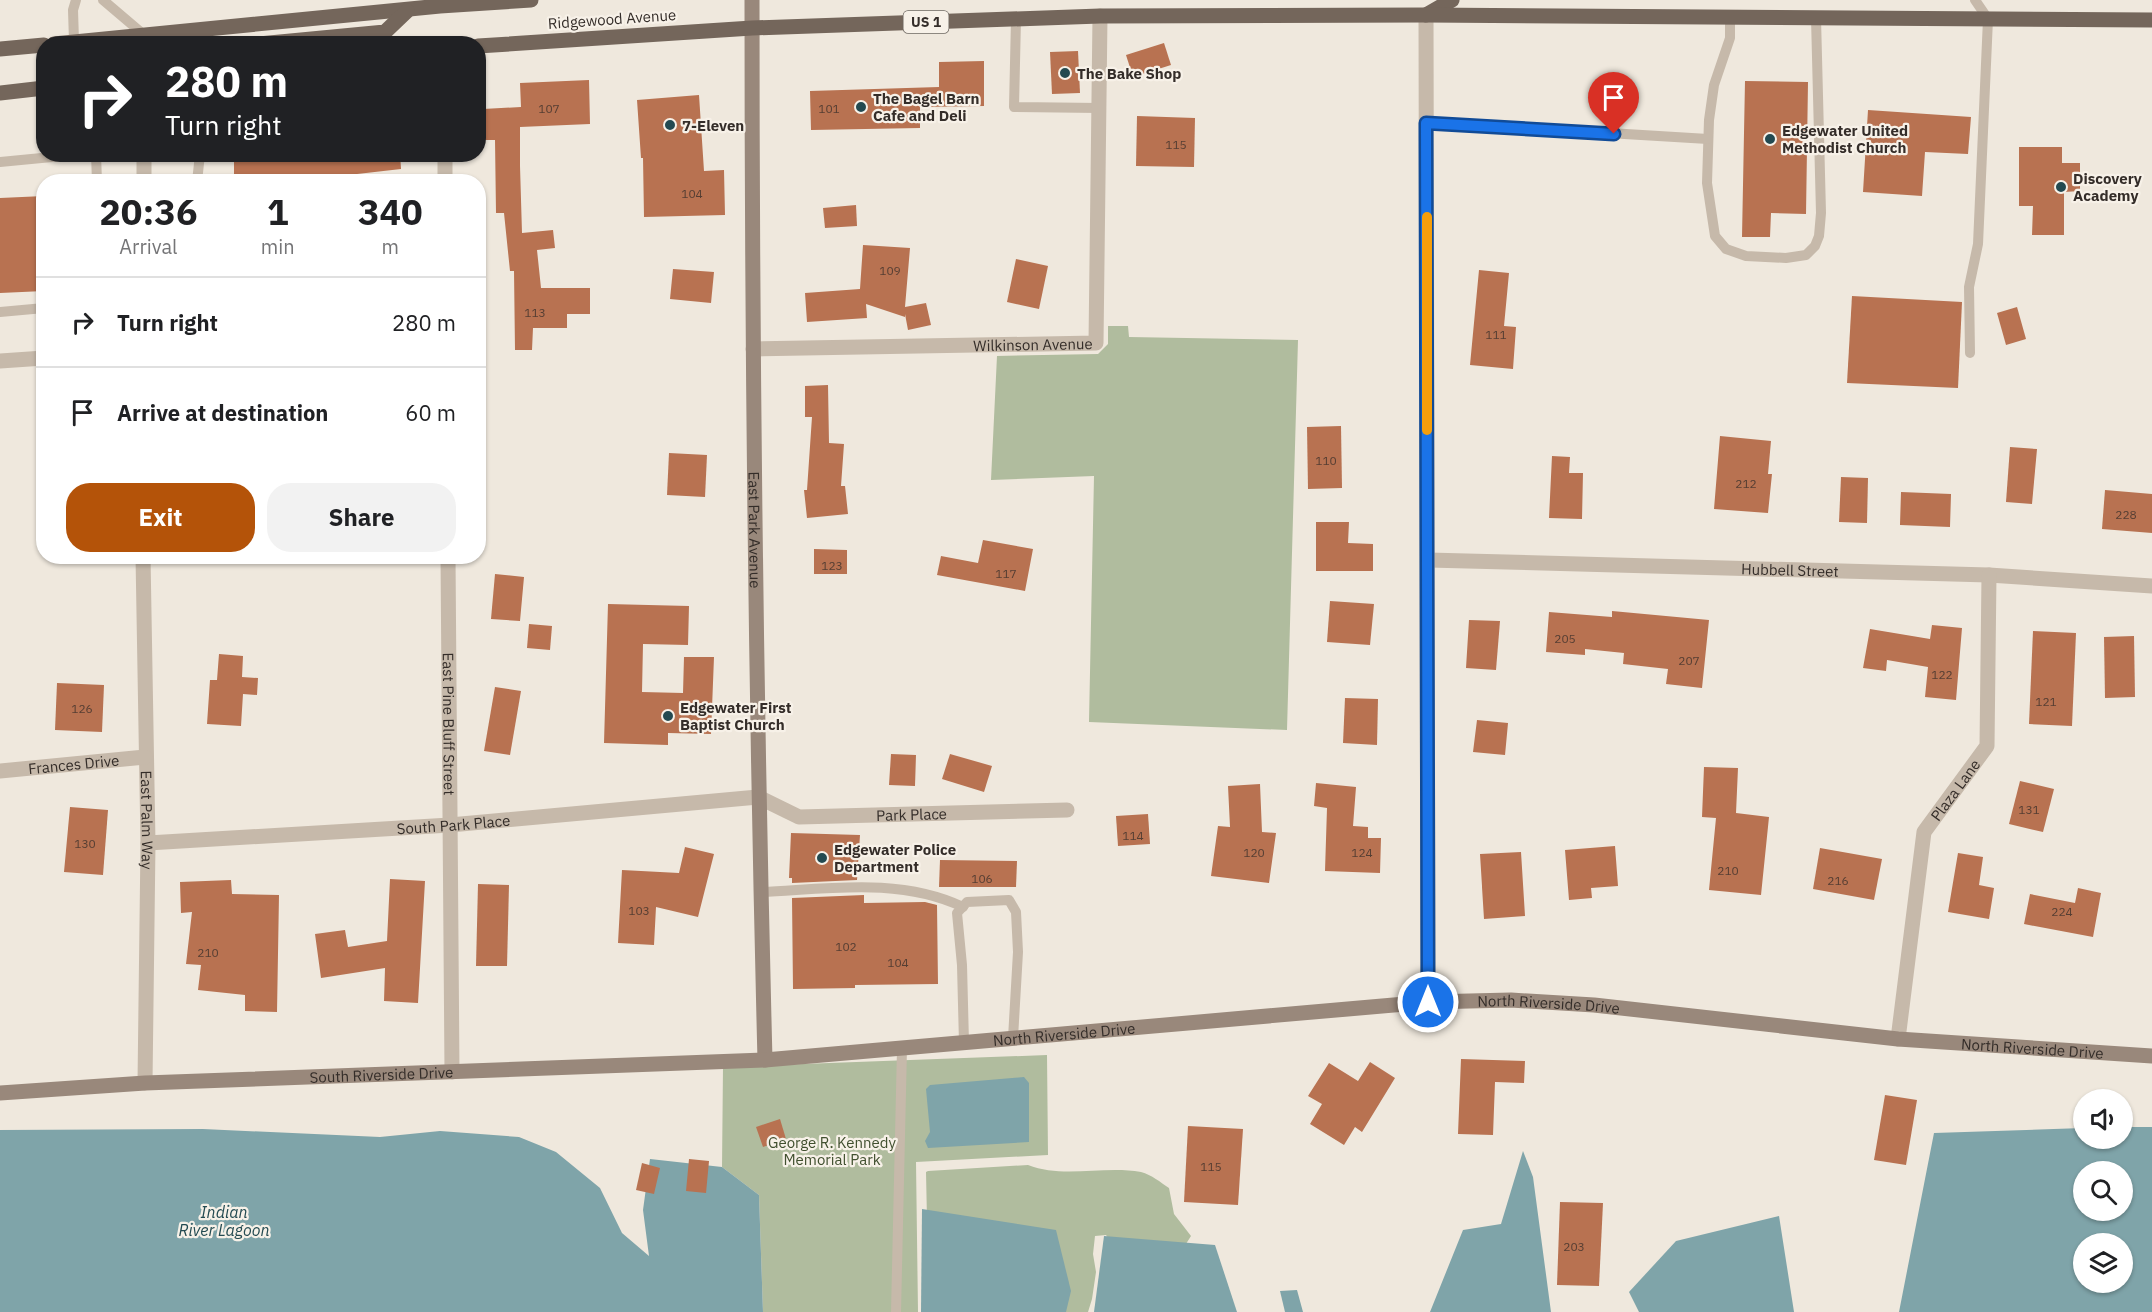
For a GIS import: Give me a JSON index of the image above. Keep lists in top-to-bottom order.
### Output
{
  "streets": {
    "main road": ["Ridgewood Avenue", "US 1"],
    "street": [
      "Wilkinson Avenue",
      "East Park Avenue",
      "Hubbell Street",
      "East Pine Bluff Street",
      "Frances Drive",
      "Plaza Lane",
      "Park Place",
      "East Palm Way",
      "South Park Place",
      "North Riverside Drive",
      "South Riverside Drive"
    ]
  },
  "crossings": [
    ["Ridgewood Avenue", "Wilkinson Avenue"],
    ["Ridgewood Avenue", "East Park Avenue"],
    ["Wilkinson Avenue", "East Park Avenue"],
    ["East Park Avenue", "Park Place"],
    ["East Park Avenue", "South Park Place"],
    ["East Park Avenue", "North Riverside Drive"],
    ["East Park Avenue", "South Riverside Drive"],
    ["Hubbell Street", "Plaza Lane"],
    ["East Pine Bluff Street", "South Park Place"],
    ["East Pine Bluff Street", "South Riverside Drive"],
    ["Frances Drive", "East Palm Way"],
    ["Plaza Lane", "North Riverside Drive"],
    ["Park Place", "South Park Place"],
    ["East Palm Way", "South Park Place"],
    ["East Palm Way", "South Riverside Drive"],
    ["North Riverside Drive", "South Riverside Drive"]
  ],
  "water": ["Indian River Lagoon"],
  "parks": ["George R. Kennedy Memorial Park"],
  "places": [
    "The Bake Shop",
    "The Bagel Barn Cafe and Deli",
    "7-Eleven",
    "Edgewater United Methodist Church",
    "Discovery Academy",
    "Edgewater First Baptist Church",
    "Edgewater Police Department"
  ],
  "house_numbers": [
    "107",
    "101",
    "115",
    "104",
    "109",
    "113",
    "111",
    "110",
    "212",
    "228",
    "123",
    "117",
    "205",
    "207",
    "122",
    "121",
    "126",
    "131",
    "114",
    "130",
    "120",
    "124",
    "210",
    "106",
    "216",
    "103",
    "224",
    "102",
    "210",
    "104",
    "115",
    "203"
  ],
  "page": {
    "turn": ["280 m", "Turn right"],
    "eta": [
      "20:36",
      "Arrival",
      "1",
      "min",
      "340",
      "m"
    ],
    "list": [
      {
        "name": "Turn right",
        "value": "280 m"
      },
      {
        "name": "Arrive at destination",
        "value": "60 m"
      }
    ],
    "buttons": ["Exit", "Share"]
  }
}
